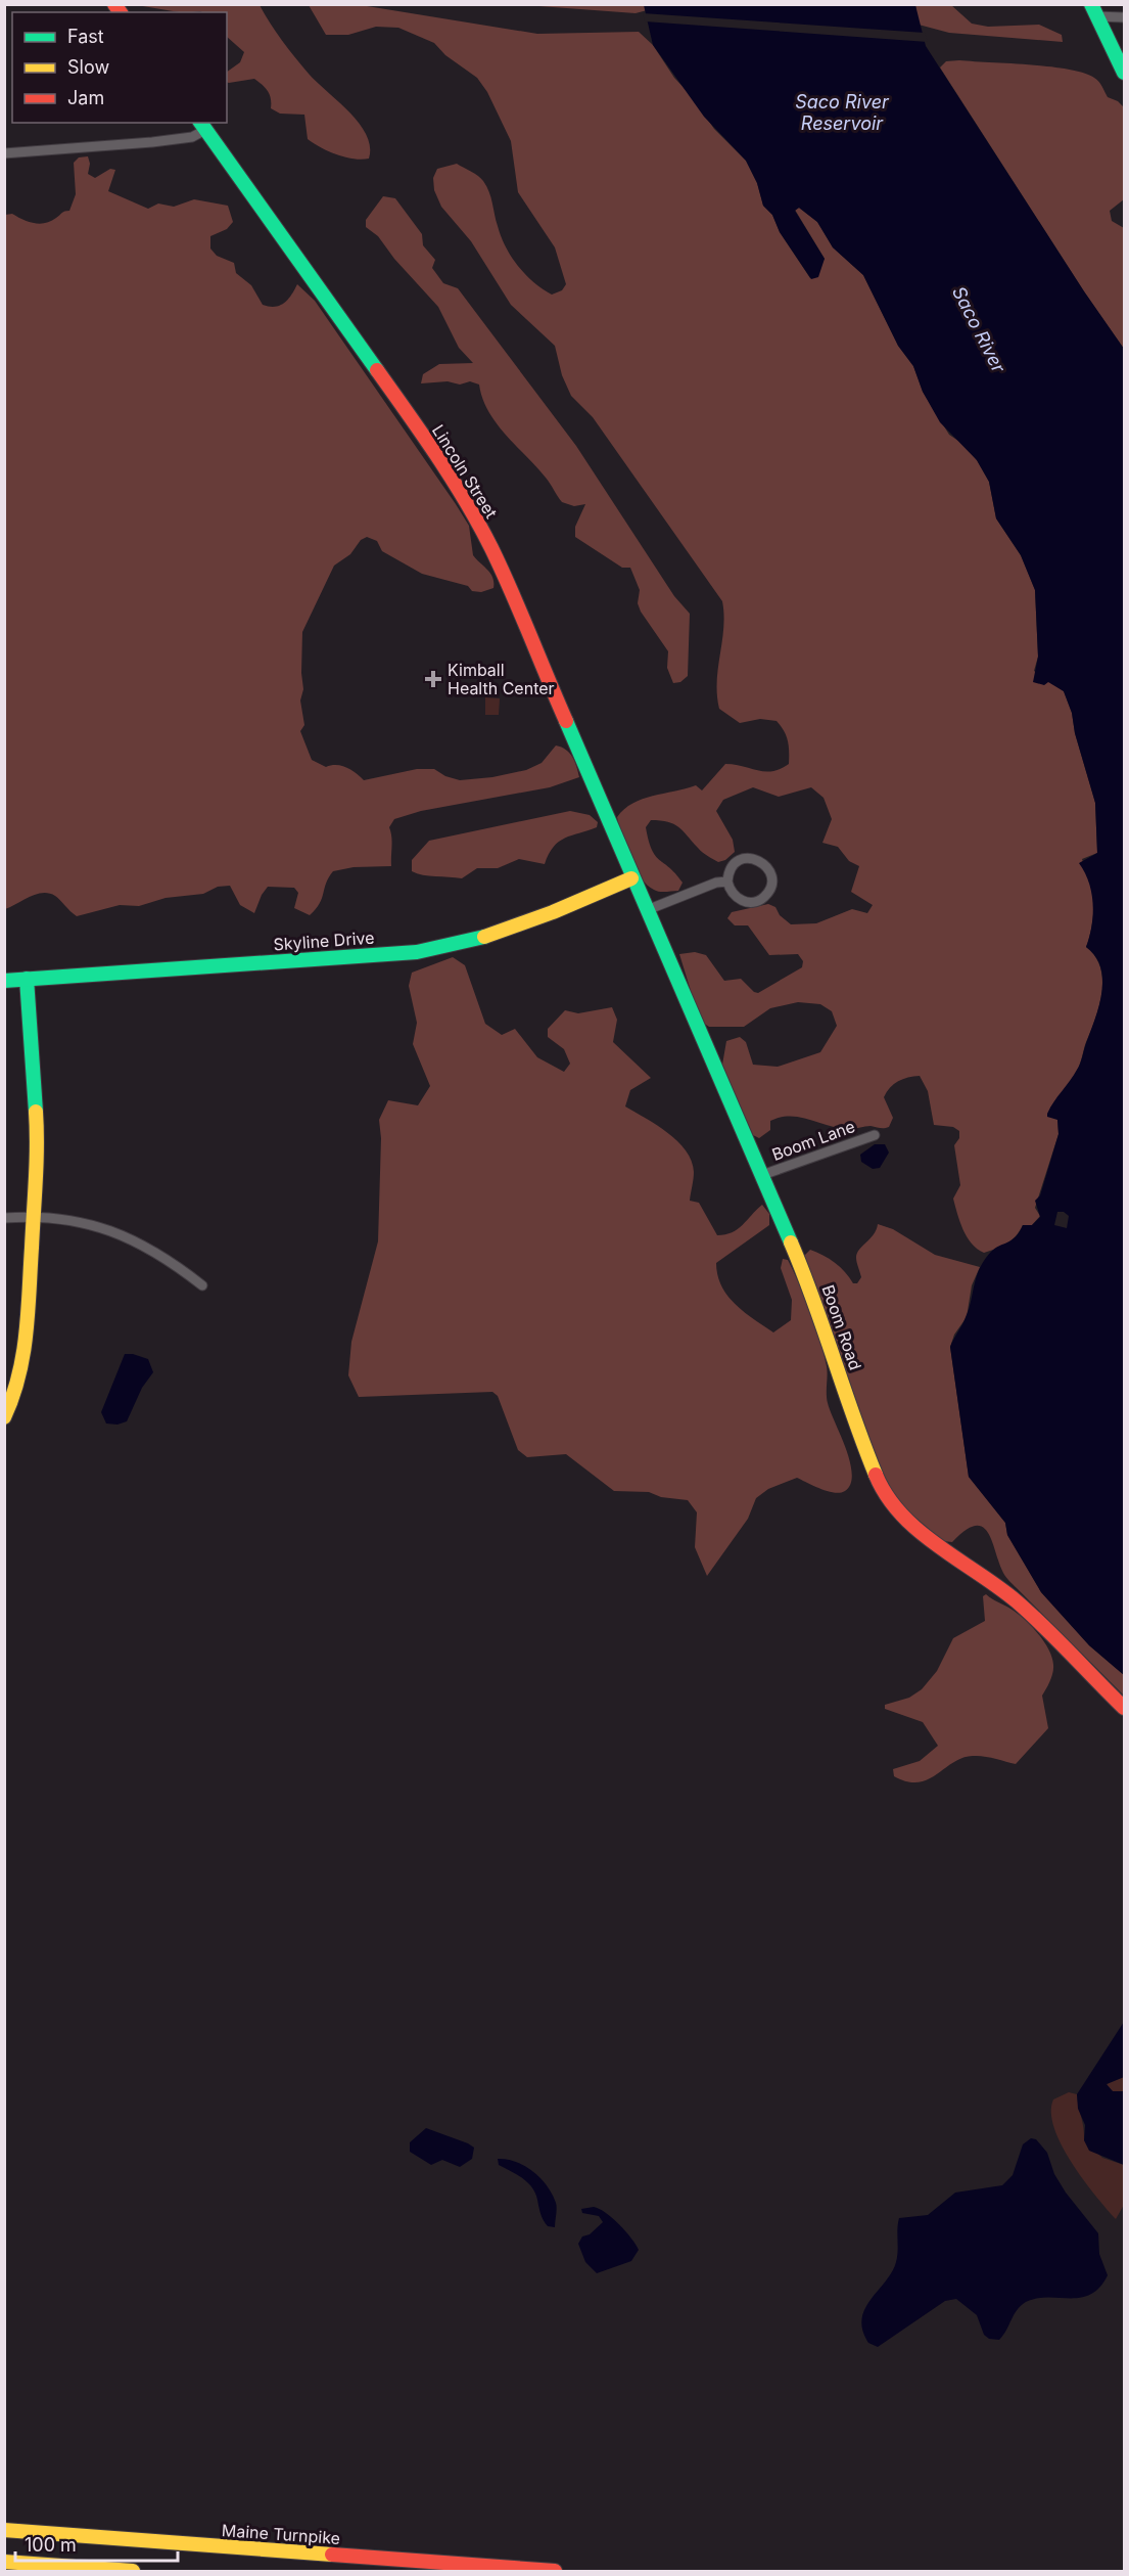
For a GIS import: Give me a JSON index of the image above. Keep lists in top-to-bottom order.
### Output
{
  "streets": {
    "main road": [
      "Lincoln Street",
      "Skyline Drive",
      "Boom Road",
      "Maine Turnpike"
    ],
    "street": ["Boom Lane"]
  },
  "crossings": [
    ["Lincoln Street", "Skyline Drive"],
    ["Lincoln Street", "Boom Road"],
    ["Skyline Drive", "Boom Road"],
    ["Boom Lane", "Boom Road"]
  ],
  "water": ["Saco River Reservoir", "Saco River"],
  "places": {
    "health": ["Kimball Health Center"]
  },
  "legend": ["Fast", "Slow", "Jam"],
  "scale_bar": "100 m"
}
